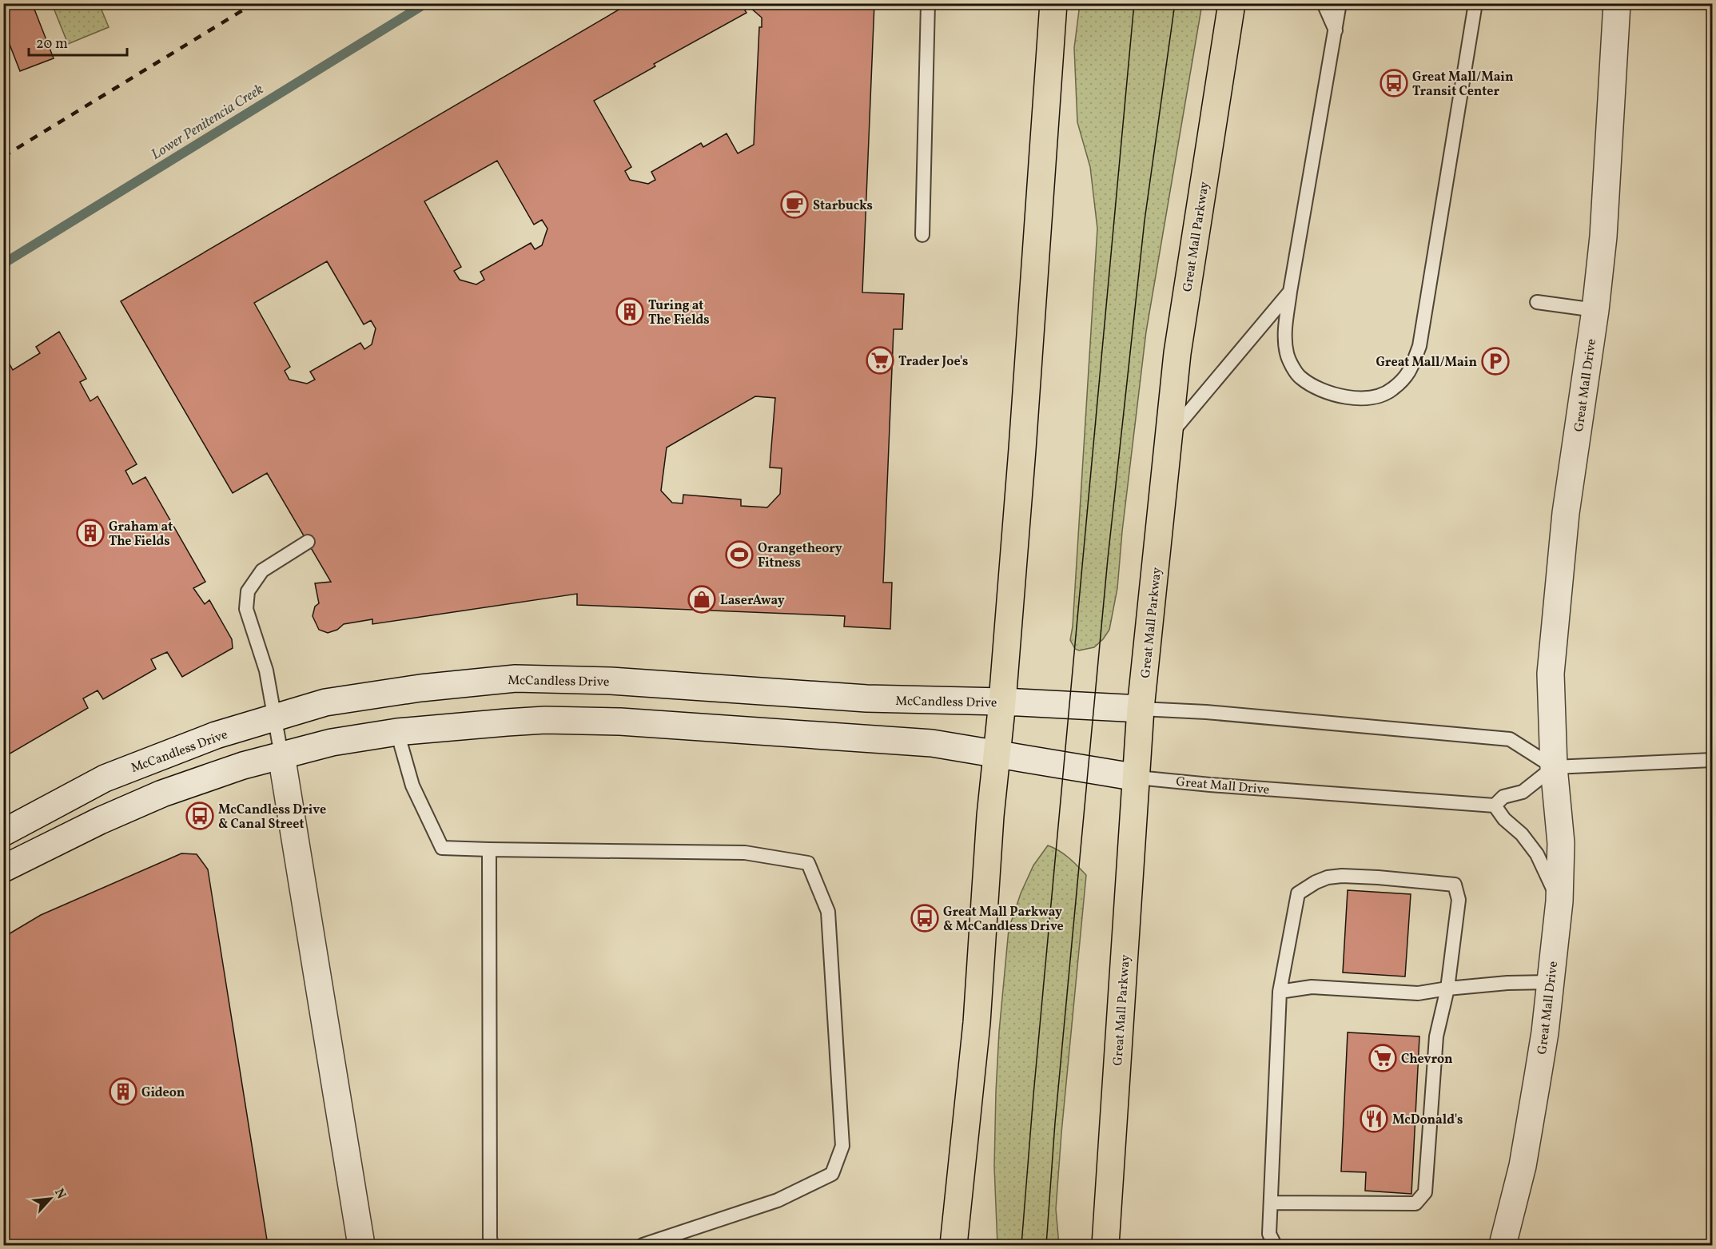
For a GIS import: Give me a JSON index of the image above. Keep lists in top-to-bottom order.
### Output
{
  "streets": {
    "main road": ["Great Mall Parkway", "Great Mall Drive", "McCandless Drive"]
  },
  "crossings": [
    ["Great Mall Parkway", "Great Mall Drive"],
    ["Great Mall Parkway", "McCandless Drive"]
  ],
  "water": ["Lower Penitencia Creek"],
  "places": {
    "bus stop": ["Great Mall/Main Transit Center", "McCandless Drive & Canal Street", "Great Mall Parkway & McCandless Drive"],
    "cafe": ["Starbucks"],
    "building": ["Turing at The Fields", "Graham at The Fields", "Gideon"],
    "supermarket": ["Trader Joe's", "Chevron"],
    "parking": ["Great Mall/Main"],
    "sports": ["Orangetheory Fitness"],
    "shop": ["LaserAway"],
    "restaurant": ["McDonald's"]
  },
  "scale_bar": "20 m",
  "north": "top right"
}
